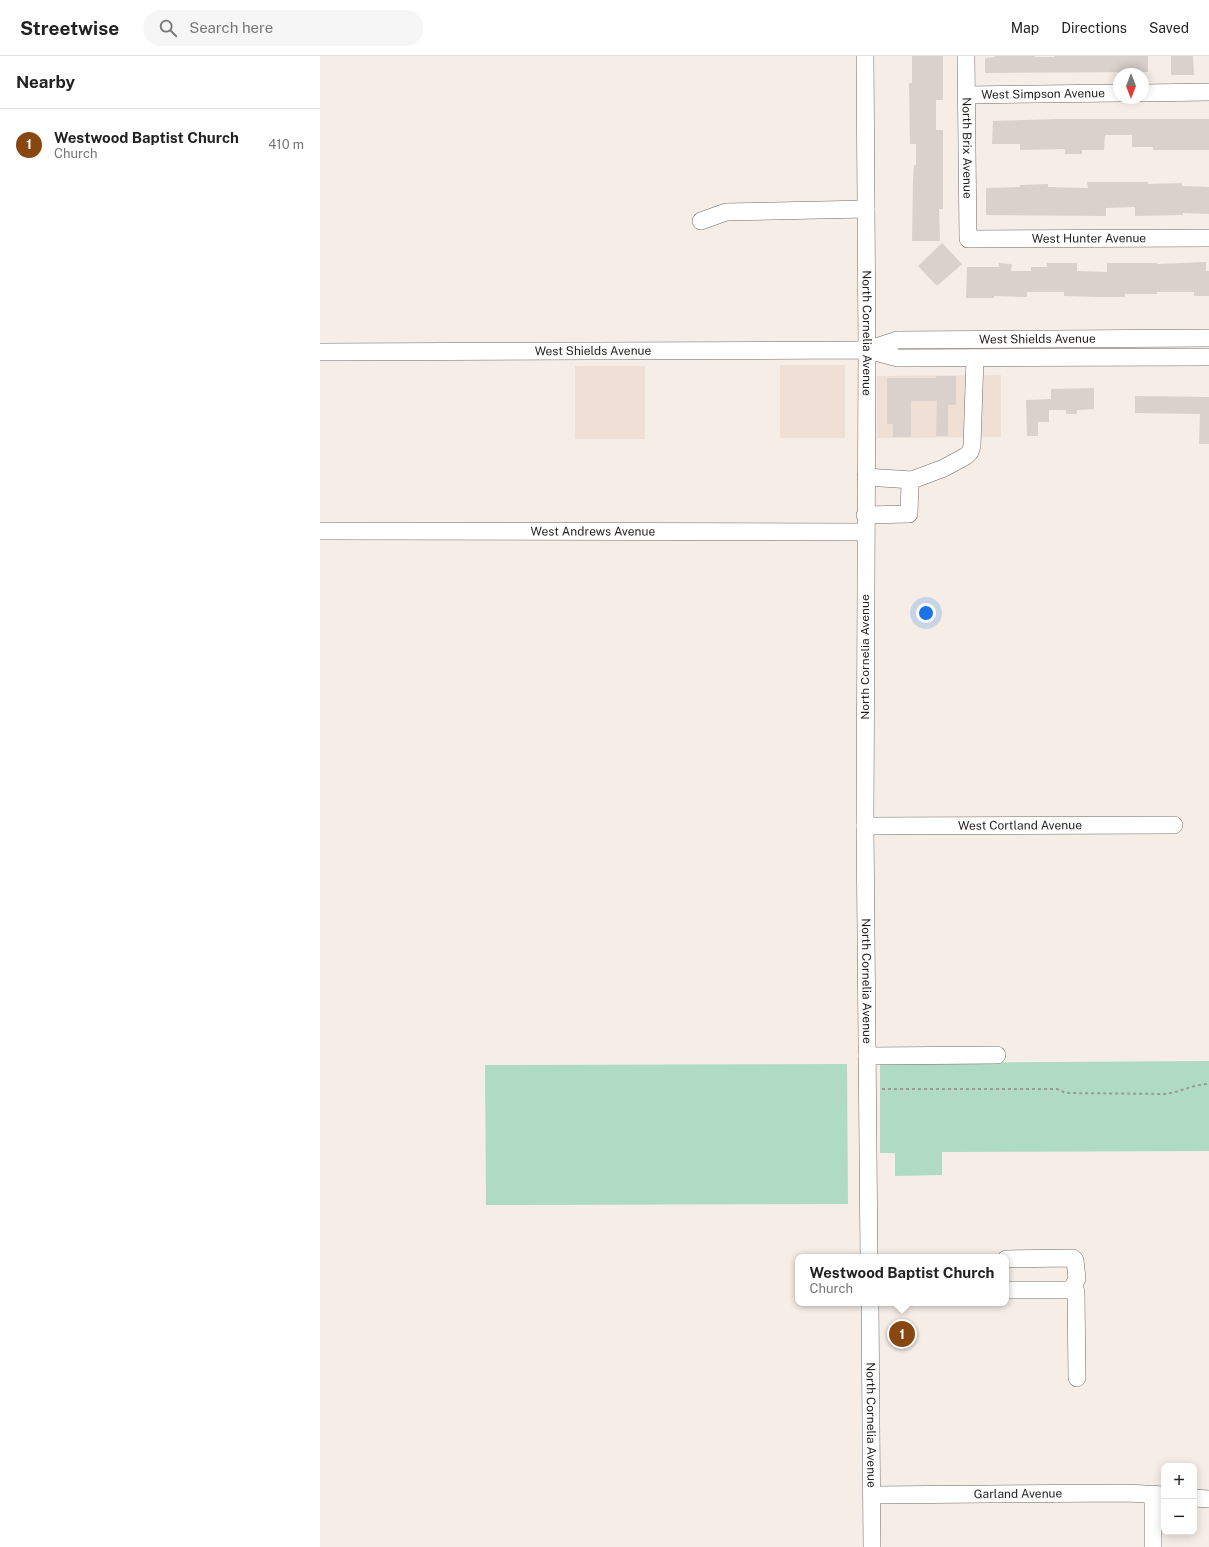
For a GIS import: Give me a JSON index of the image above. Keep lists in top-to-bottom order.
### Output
{
  "streets": {
    "street": [
      "West Simpson Avenue",
      "North Brix Avenue",
      "West Hunter Avenue",
      "North Cornelia Avenue",
      "West Shields Avenue",
      "West Andrews Avenue",
      "West Cortland Avenue",
      "Garland Avenue"
    ]
  },
  "crossings": [
    ["West Simpson Avenue", "North Brix Avenue"],
    ["North Brix Avenue", "West Hunter Avenue"],
    ["North Cornelia Avenue", "West Shields Avenue"],
    ["North Cornelia Avenue", "West Andrews Avenue"],
    ["North Cornelia Avenue", "West Cortland Avenue"],
    ["North Cornelia Avenue", "Garland Avenue"]
  ],
  "north": "bottom",
  "page": {
    "header": "Streetwise",
    "search": "Search here",
    "nav": ["Map", "Directions", "Saved"],
    "heading": "Nearby",
    "list": [
      {
        "mark": "1",
        "name": "Westwood Baptist Church",
        "note": "Church",
        "value": "410 m"
      }
    ],
    "popup": ["Westwood Baptist Church", "Church"],
    "pins": "1",
    "map_buttons": ["+", "−"]
  }
}
